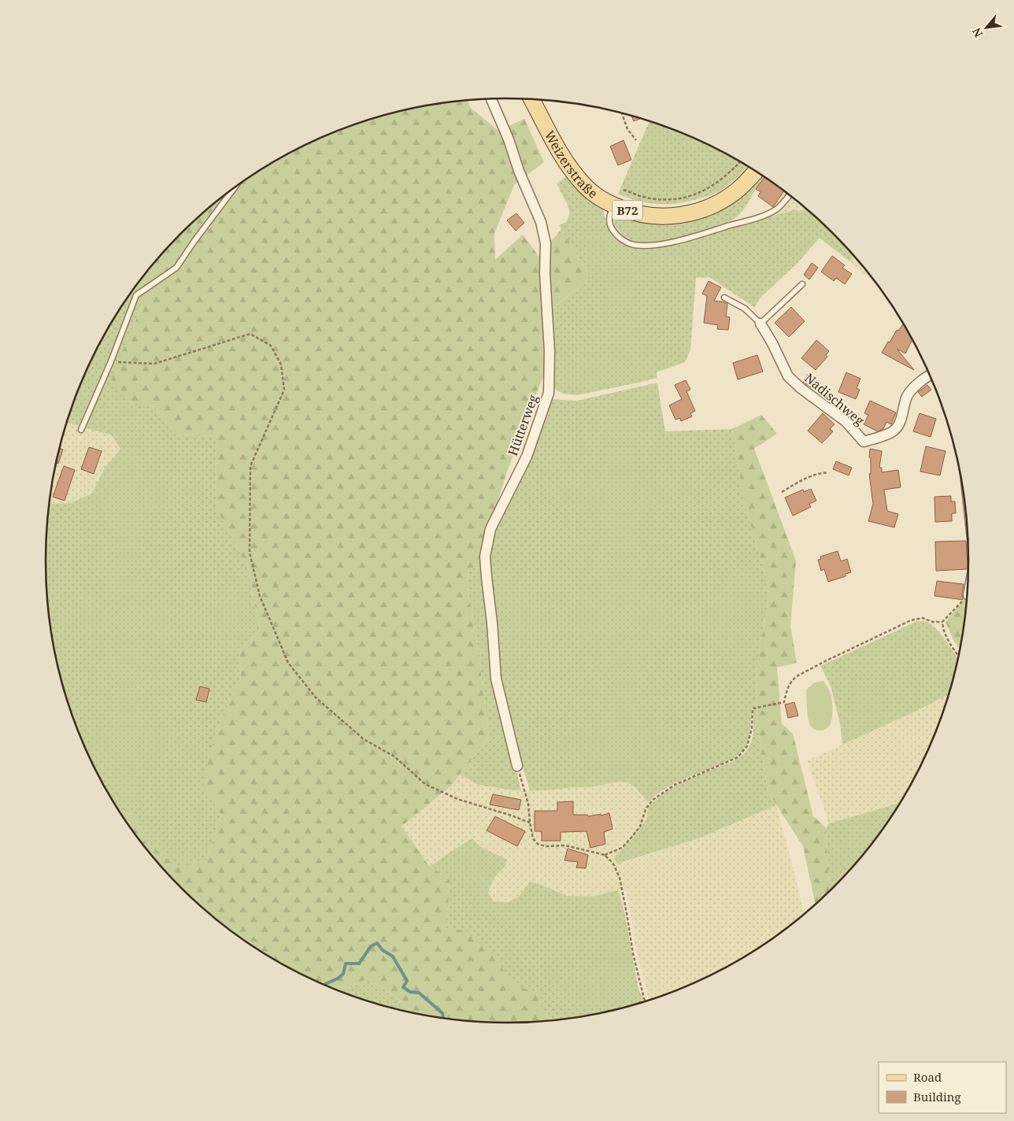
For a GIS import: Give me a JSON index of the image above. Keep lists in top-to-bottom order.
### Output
{
  "streets": {
    "main road": ["Weizerstraße", "B72"],
    "street": ["Nadischweg", "Hütterweg"]
  },
  "legend": ["Road", "Building"],
  "north": "bottom left"
}
